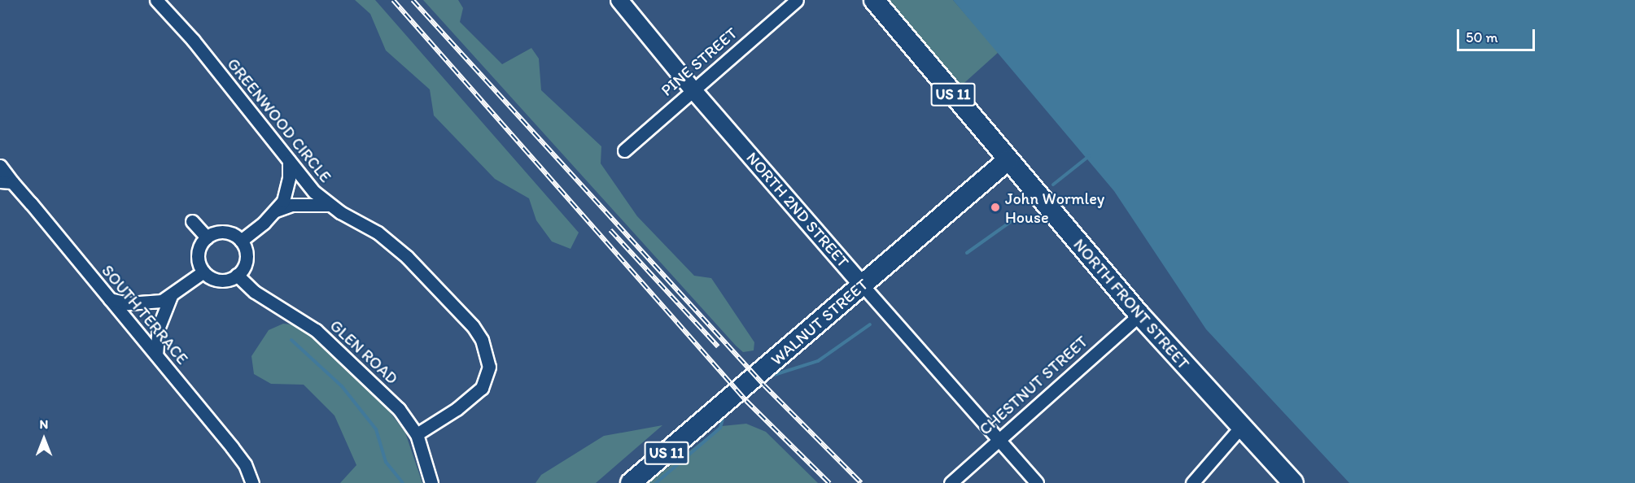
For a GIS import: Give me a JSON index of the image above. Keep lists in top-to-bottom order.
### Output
{
  "streets": {
    "main road": ["US 11", "NORTH FRONT STREET", "WALNUT STREET"],
    "street": [
      "PINE STREET",
      "GREENWOOD CIRCLE",
      "NORTH 2ND STREET",
      "SOUTH TERRACE",
      "GLEN ROAD",
      "CHESTNUT STREET"
    ]
  },
  "crossings": [
    ["PINE STREET", "NORTH 2ND STREET"],
    ["GREENWOOD CIRCLE", "GLEN ROAD"],
    ["NORTH 2ND STREET", "WALNUT STREET"],
    ["NORTH 2ND STREET", "CHESTNUT STREET"],
    ["NORTH FRONT STREET", "WALNUT STREET"],
    ["NORTH FRONT STREET", "CHESTNUT STREET"]
  ],
  "places": ["John Wormley House"],
  "scale_bar": "50 m",
  "north": "top"
}
